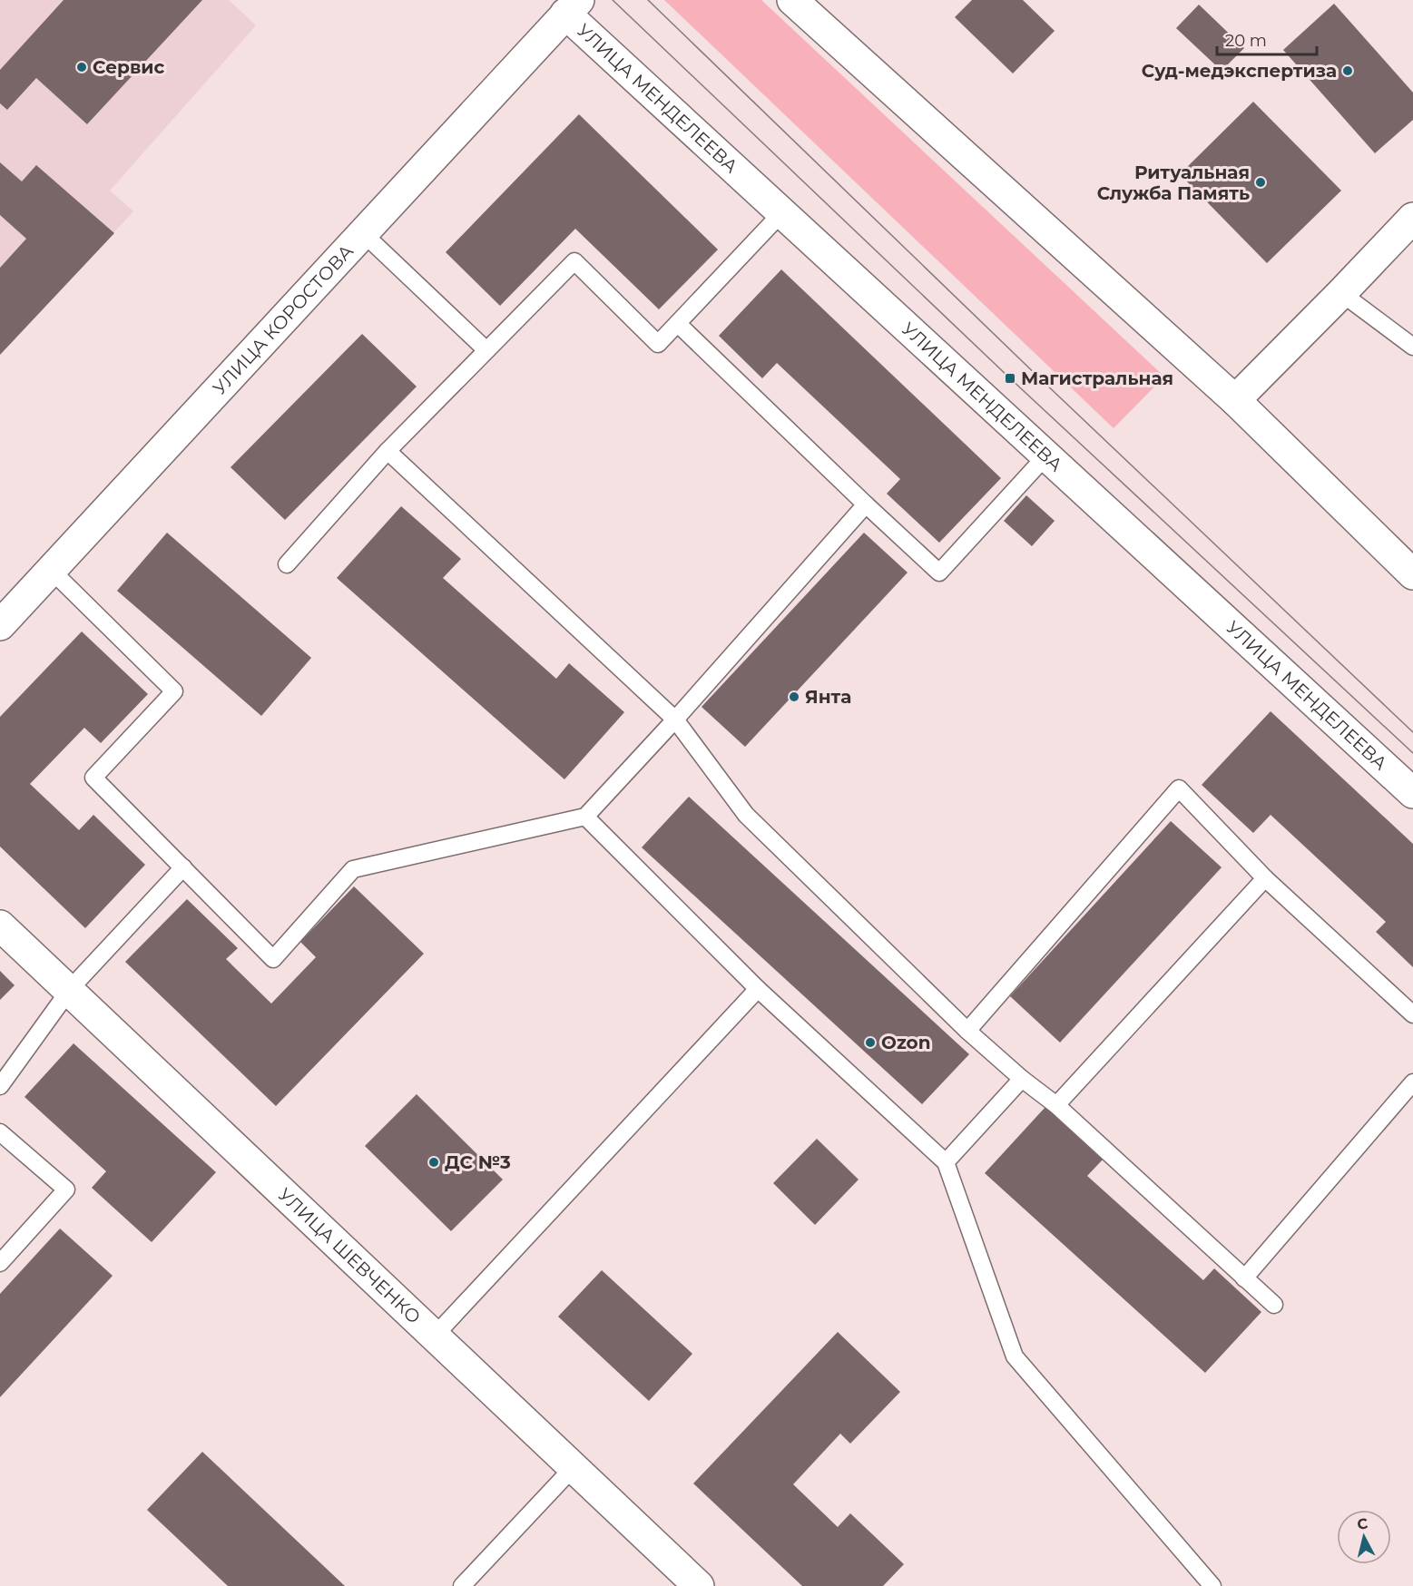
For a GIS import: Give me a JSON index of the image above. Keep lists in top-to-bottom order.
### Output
{
  "streets": {
    "main road": ["УЛИЦА МЕНДЕЛЕЕВА", "УЛИЦА КОРОСТОВА", "УЛИЦА ШЕВЧЕНКО"]
  },
  "crossings": [
    ["УЛИЦА МЕНДЕЛЕЕВА", "УЛИЦА КОРОСТОВА"]
  ],
  "places": {
    "other": [
      "Сервис",
      "Суд-медэкспертиза",
      "Ритуальная Служба Память",
      "Янта",
      "Ozon",
      "ДС №3"
    ],
    "transit": ["Магистральная"]
  },
  "scale_bar": "20 m",
  "north": "top"
}
